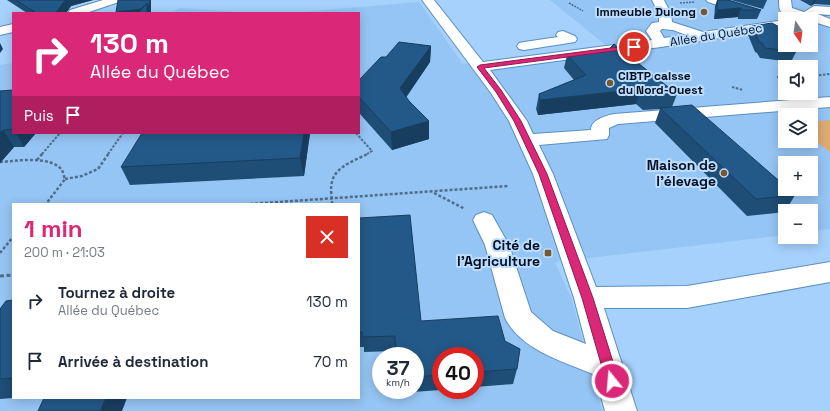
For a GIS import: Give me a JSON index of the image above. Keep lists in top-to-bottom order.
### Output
{
  "streets": {
    "street": ["Allée du Québec"]
  },
  "places": {
    "other": ["Immeuble Dulong", "CIBTP caisse du Nord-Ouest", "Maison de l'élevage"],
    "transit": ["Cité de l'Agriculture"]
  },
  "north": "bottom",
  "page": {
    "map_buttons": ["+", "−"],
    "turn": ["130 m", "Allée du Québec"],
    "then": "Puis",
    "heading": ["1 min", "200 m · 21:03"],
    "list": [
      {
        "name": "Tournez à droite",
        "note": "Allée du Québec",
        "value": "130 m"
      },
      {
        "name": "Arrivée à destination",
        "value": "70 m"
      }
    ],
    "speed": "37 km/h",
    "limit": "40"
  }
}
